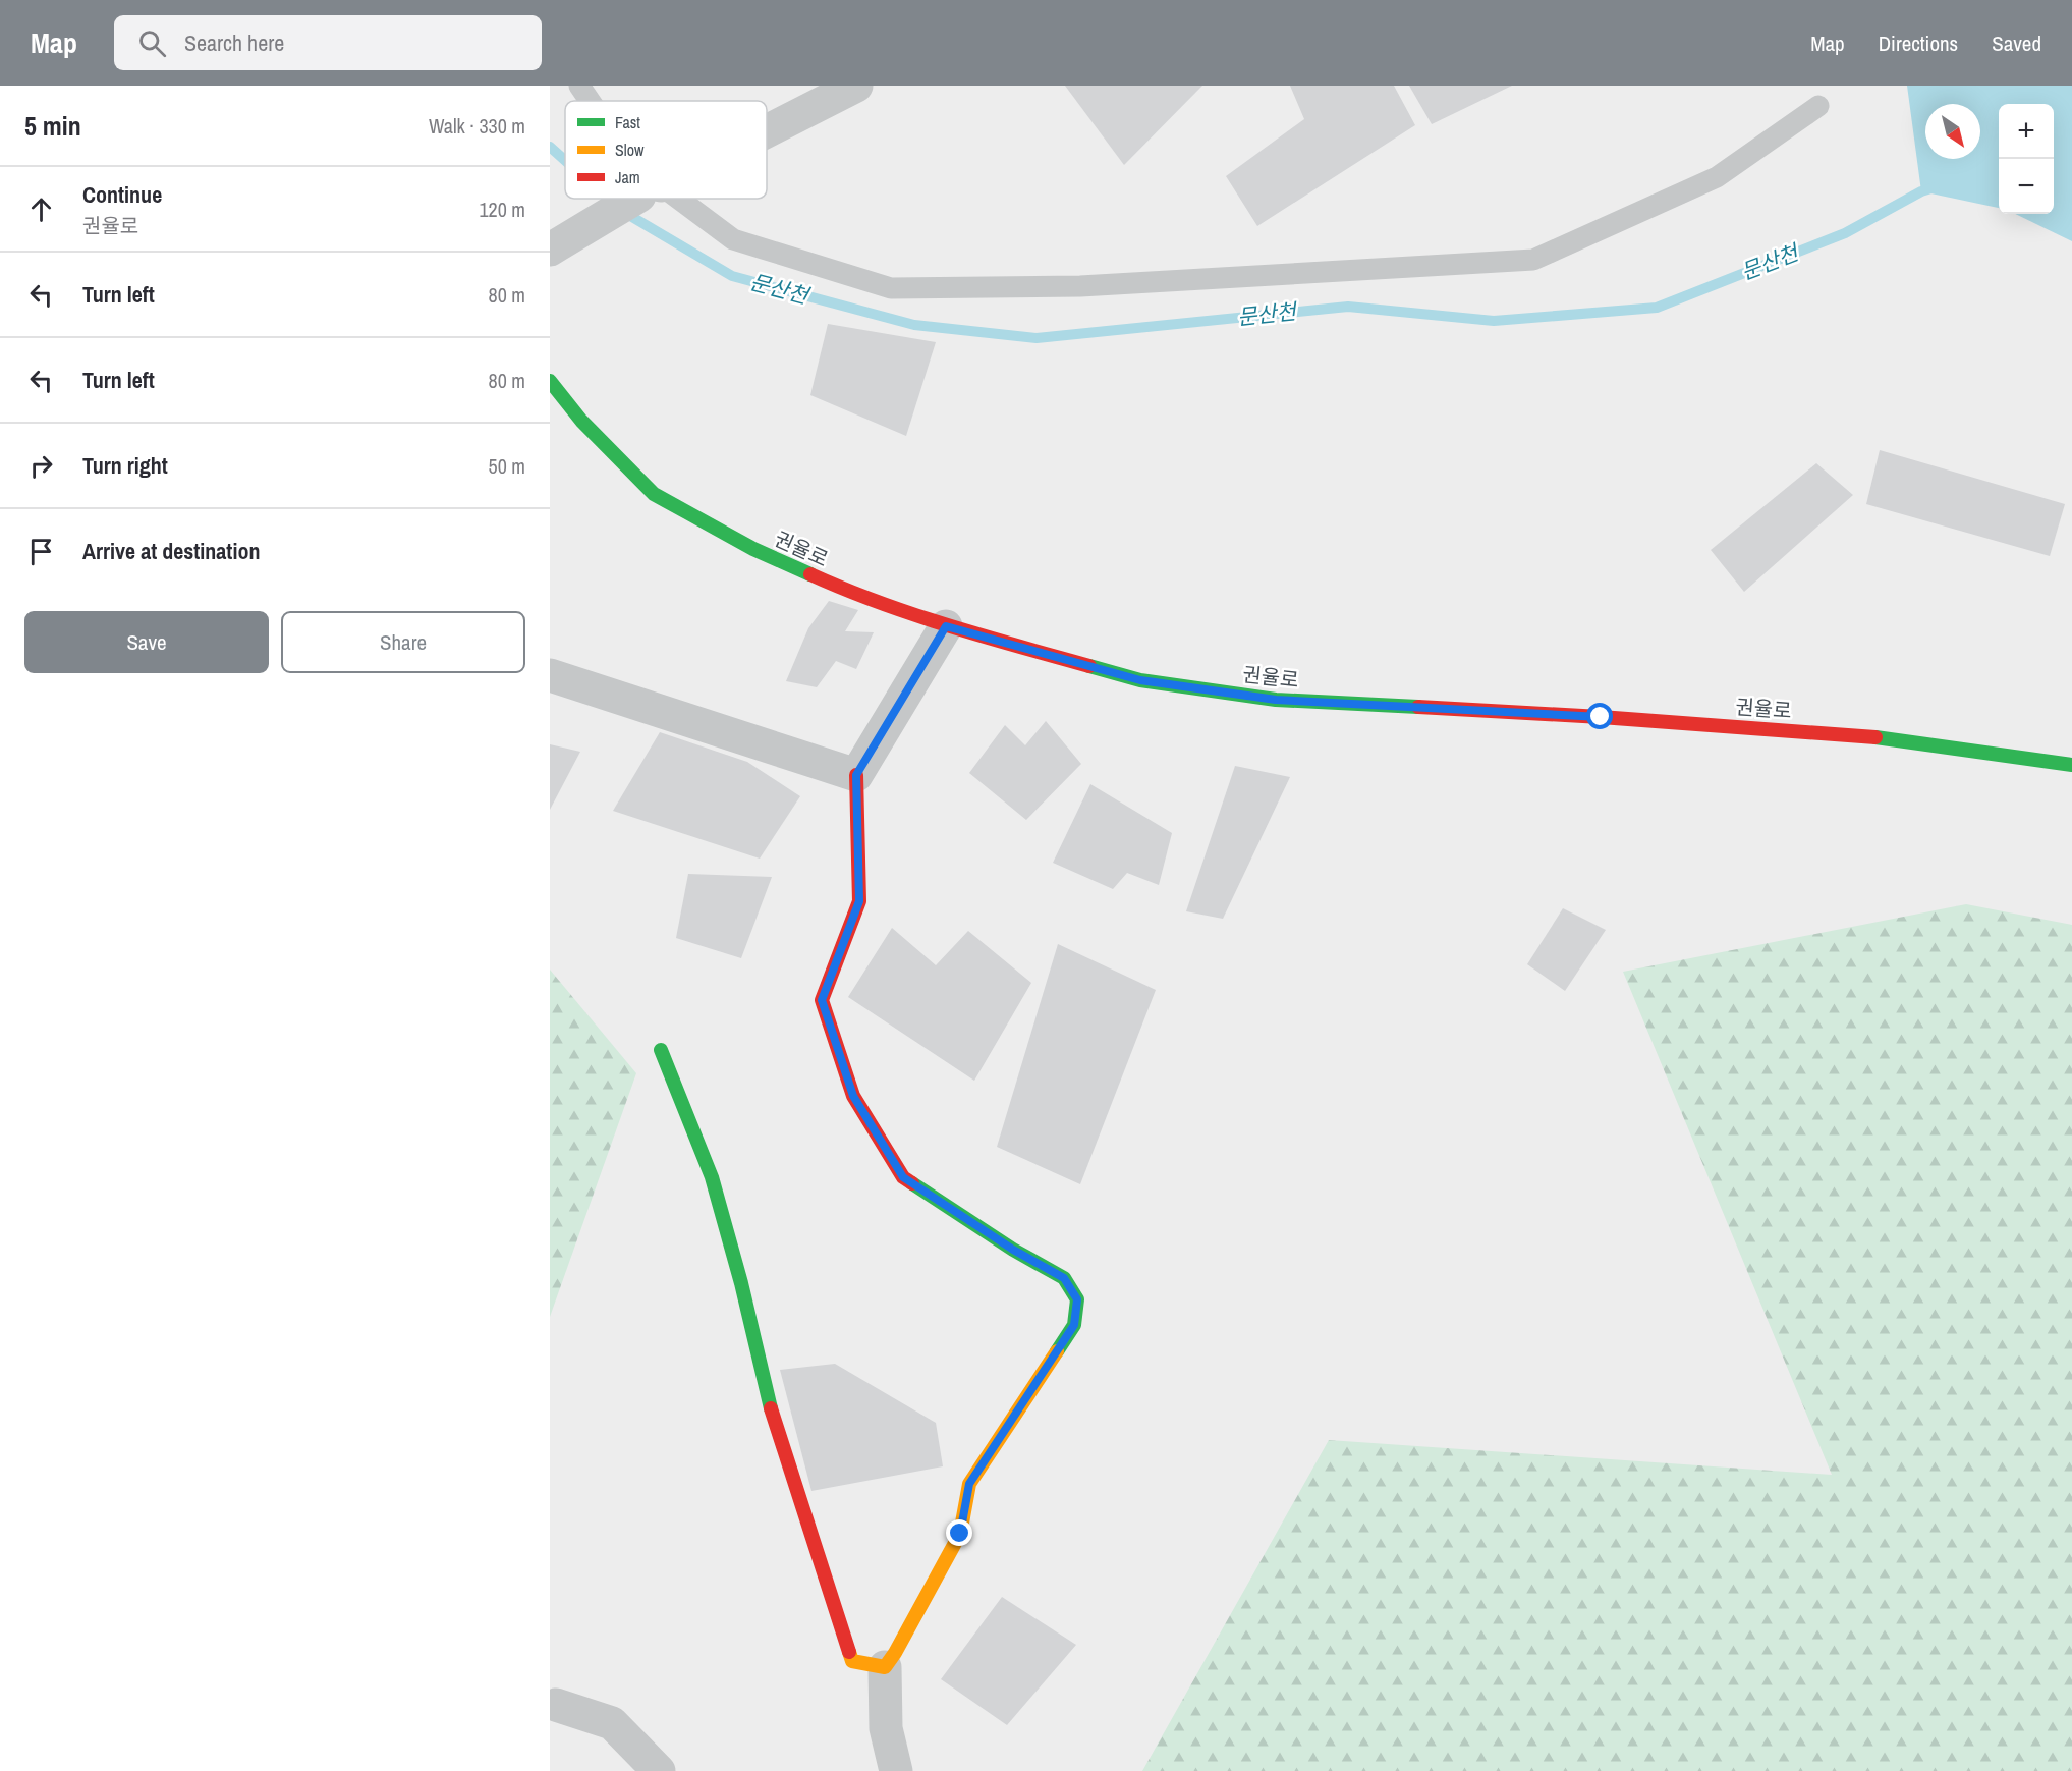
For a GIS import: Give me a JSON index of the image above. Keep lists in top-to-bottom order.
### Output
{
  "streets": {
    "street": ["권율로"]
  },
  "water": ["문산천"],
  "legend": ["Fast", "Slow", "Jam"],
  "north": "bottom right",
  "page": {
    "header": "Map",
    "search": "Search here",
    "nav": ["Map", "Directions", "Saved"],
    "heading": ["5 min", "Walk · 330 m"],
    "map_buttons": ["+", "−"],
    "list": [
      ["Continue", "권율로", "120 m"],
      ["Turn left", "80 m"],
      ["Turn left", "80 m"],
      ["Turn right", "50 m"],
      "Arrive at destination"
    ],
    "buttons": ["Save", "Share"]
  }
}
